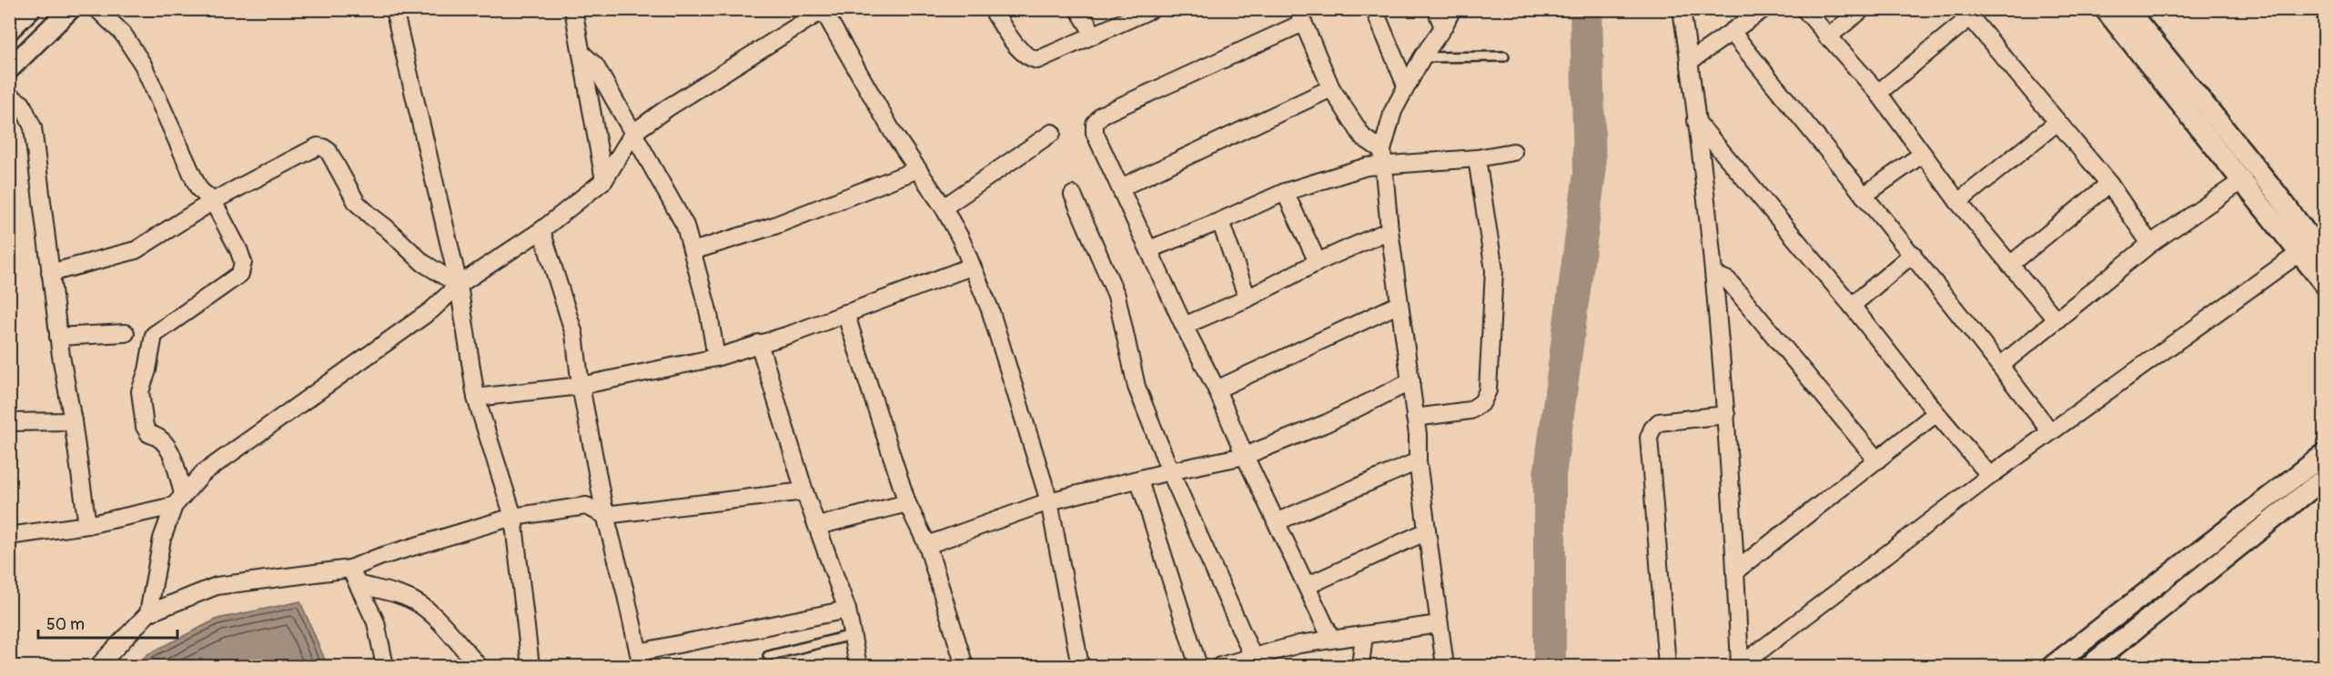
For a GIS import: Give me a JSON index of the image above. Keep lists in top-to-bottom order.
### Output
{
  "scale_bar": "50 m"
}
